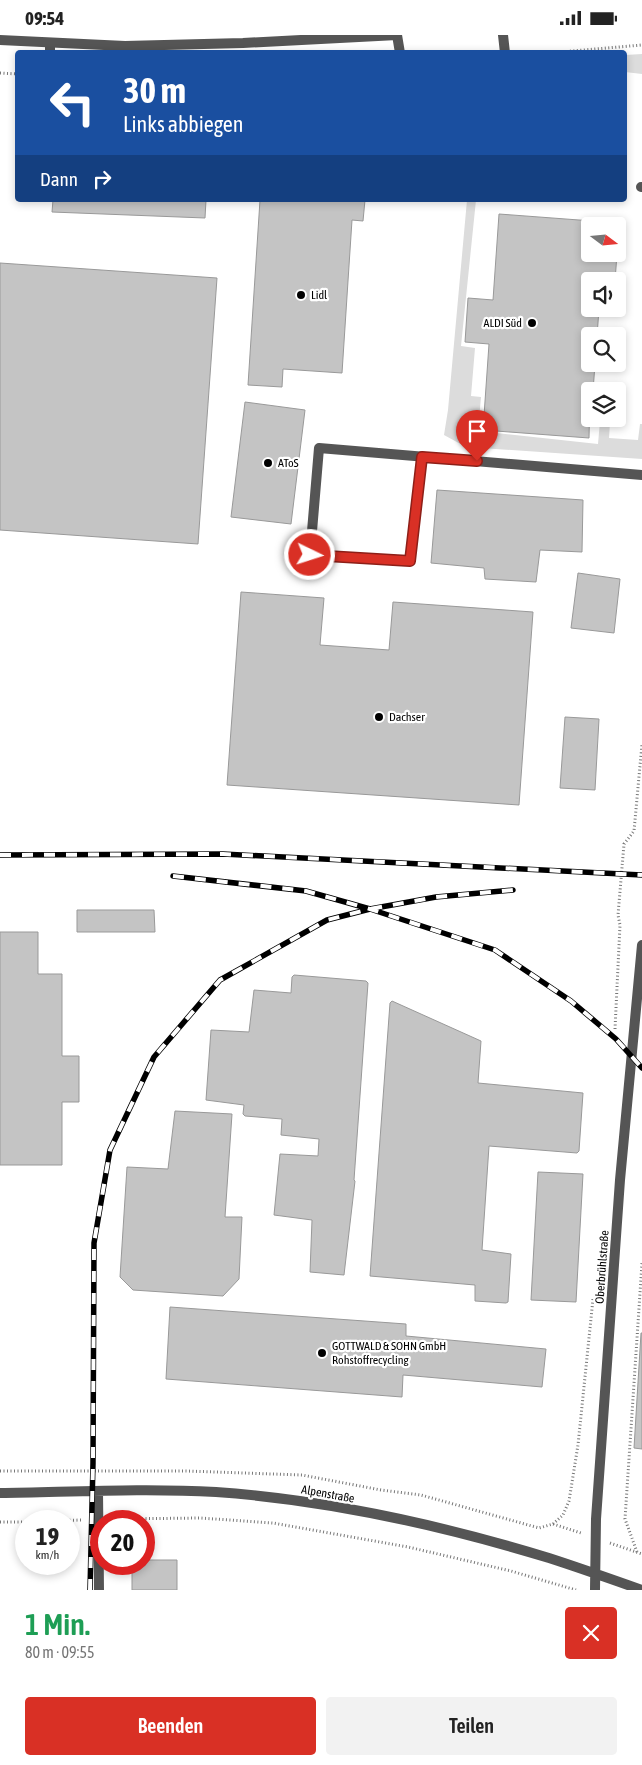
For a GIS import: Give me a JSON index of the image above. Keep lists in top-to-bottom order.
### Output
{
  "streets": {
    "street": ["Oberbrühlstraße", "Alpenstraße"]
  },
  "crossings": [
    ["Oberbrühlstraße", "Alpenstraße"]
  ],
  "places": [
    "Lidl",
    "ALDI Süd",
    "AToS",
    "Dachser",
    "GOTTWALD & SOHN GmbH Rohstoffrecycling"
  ],
  "north": "right",
  "page": {
    "status": "09:54",
    "turn": ["30 m", "Links abbiegen"],
    "then": "Dann",
    "speed": "19 km/h",
    "limit": "20",
    "heading": ["1 Min.", "80 m · 09:55"],
    "buttons": ["Beenden", "Teilen"]
  }
}
